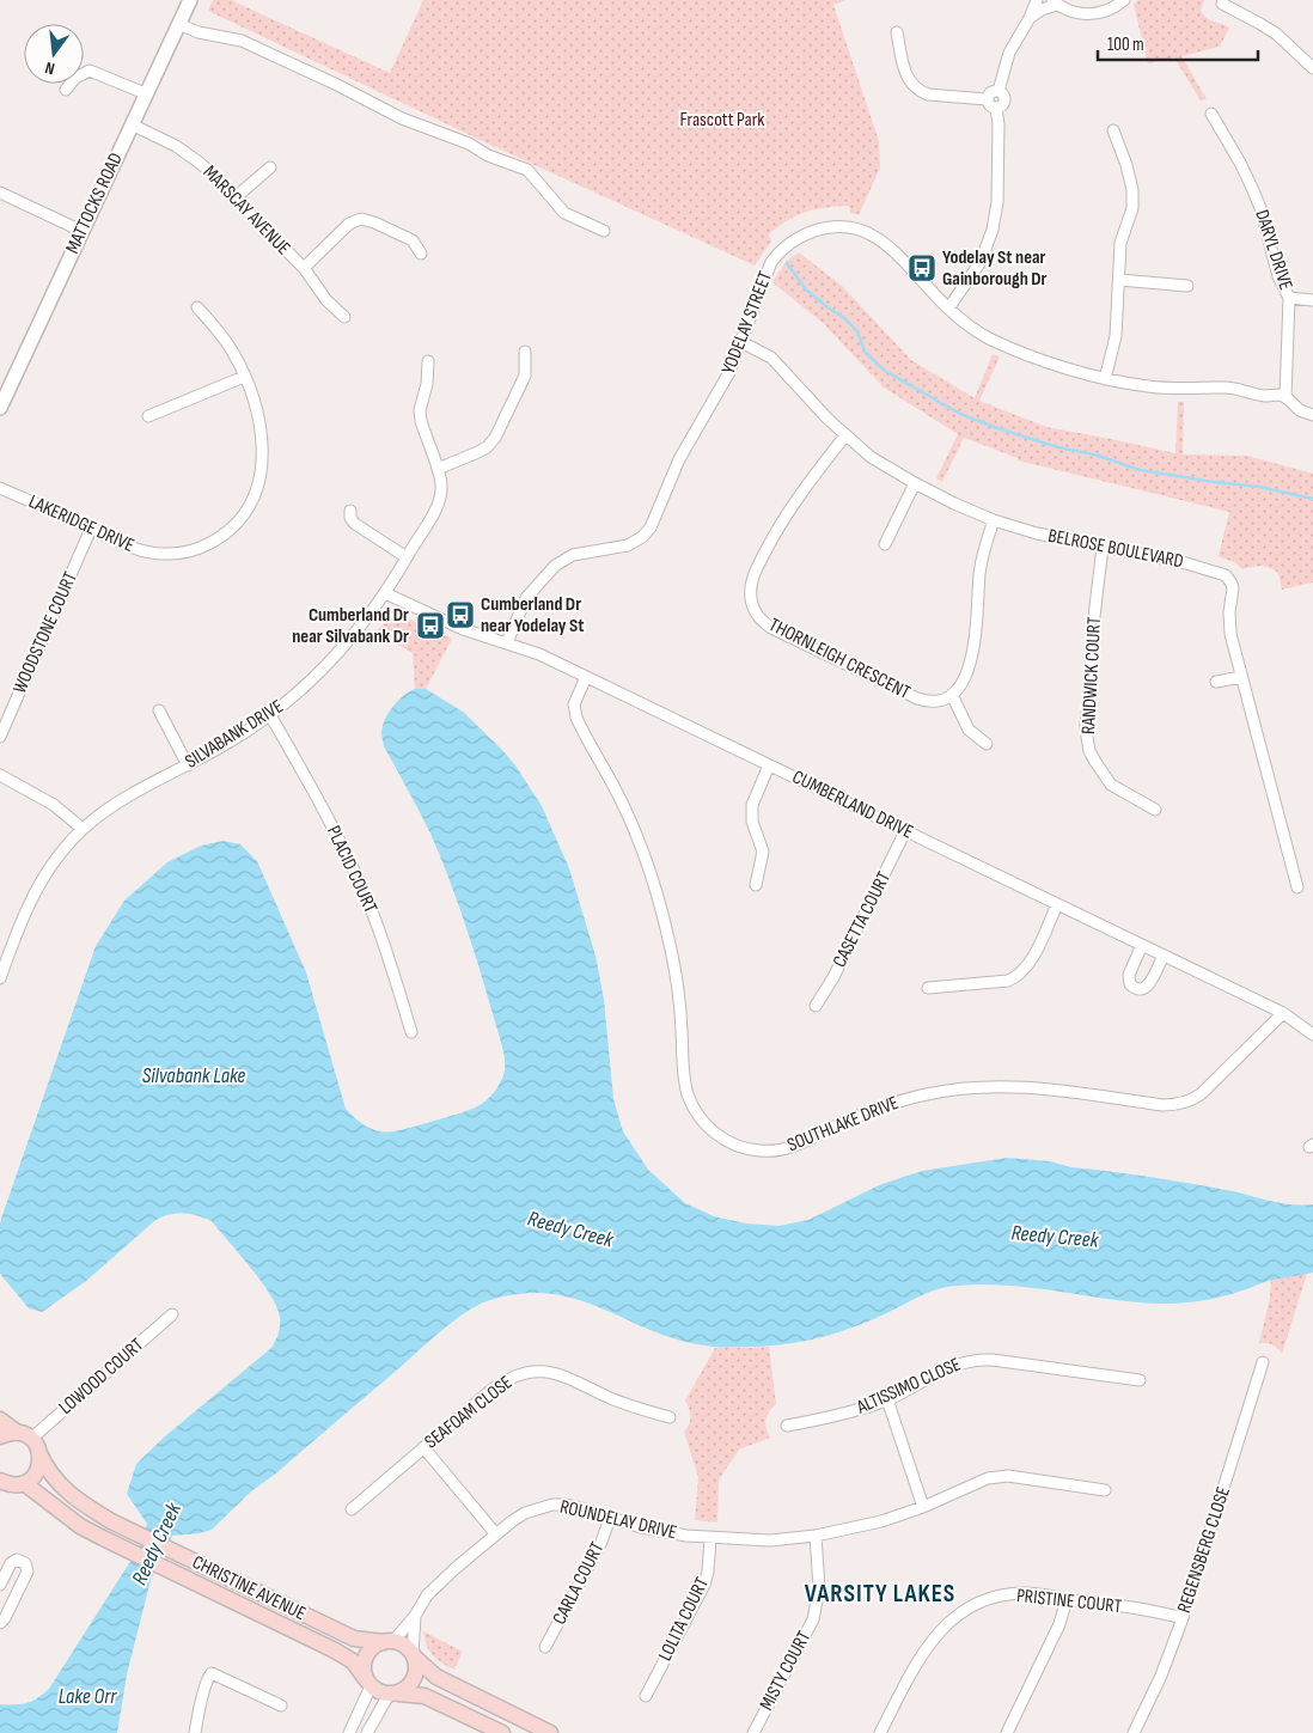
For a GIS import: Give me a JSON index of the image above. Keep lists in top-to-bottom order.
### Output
{
  "streets": {
    "main road": ["CHRISTINE AVENUE"],
    "street": [
      "MATTOCKS ROAD",
      "MARSCAY AVENUE",
      "DARYL DRIVE",
      "YODELAY STREET",
      "LAKERIDGE DRIVE",
      "BELROSE BOULEVARD",
      "WOODSTONE COURT",
      "THORNLEIGH CRESCENT",
      "RANDWICK COURT",
      "SILVABANK DRIVE",
      "CUMBERLAND DRIVE",
      "PLACID COURT",
      "CASETTA COURT",
      "SOUTHLAKE DRIVE",
      "LOWOOD COURT",
      "ALTISSIMO CLOSE",
      "SEAFOAM CLOSE",
      "ROUNDELAY DRIVE",
      "REGENSBERG CLOSE",
      "CARLA COURT",
      "PRISTINE COURT",
      "LOLITA COURT",
      "MISTY COURT"
    ]
  },
  "crossings": [
    ["MATTOCKS ROAD", "MARSCAY AVENUE"],
    ["DARYL DRIVE", "YODELAY STREET"],
    ["YODELAY STREET", "BELROSE BOULEVARD"],
    ["YODELAY STREET", "CUMBERLAND DRIVE"],
    ["LAKERIDGE DRIVE", "WOODSTONE COURT"],
    ["BELROSE BOULEVARD", "THORNLEIGH CRESCENT"],
    ["BELROSE BOULEVARD", "RANDWICK COURT"],
    ["SILVABANK DRIVE", "CUMBERLAND DRIVE"],
    ["SILVABANK DRIVE", "PLACID COURT"],
    ["CUMBERLAND DRIVE", "CASETTA COURT"],
    ["CUMBERLAND DRIVE", "SOUTHLAKE DRIVE"],
    ["LOWOOD COURT", "CHRISTINE AVENUE"],
    ["ROUNDELAY DRIVE", "CARLA COURT"],
    ["ROUNDELAY DRIVE", "CHRISTINE AVENUE"],
    ["ROUNDELAY DRIVE", "LOLITA COURT"],
    ["ROUNDELAY DRIVE", "MISTY COURT"],
    ["REGENSBERG CLOSE", "PRISTINE COURT"]
  ],
  "districts": ["VARSITY LAKES"],
  "water": ["Silvabank Lake", "Reedy Creek", "Lake Orr"],
  "parks": ["Frascott Park"],
  "places": {
    "bus stop": ["Yodelay St near Gainborough Dr", "Cumberland Dr near Yodelay St", "Cumberland Dr near Silvabank Dr"]
  },
  "scale_bar": "100 m",
  "north": "bottom"
}
